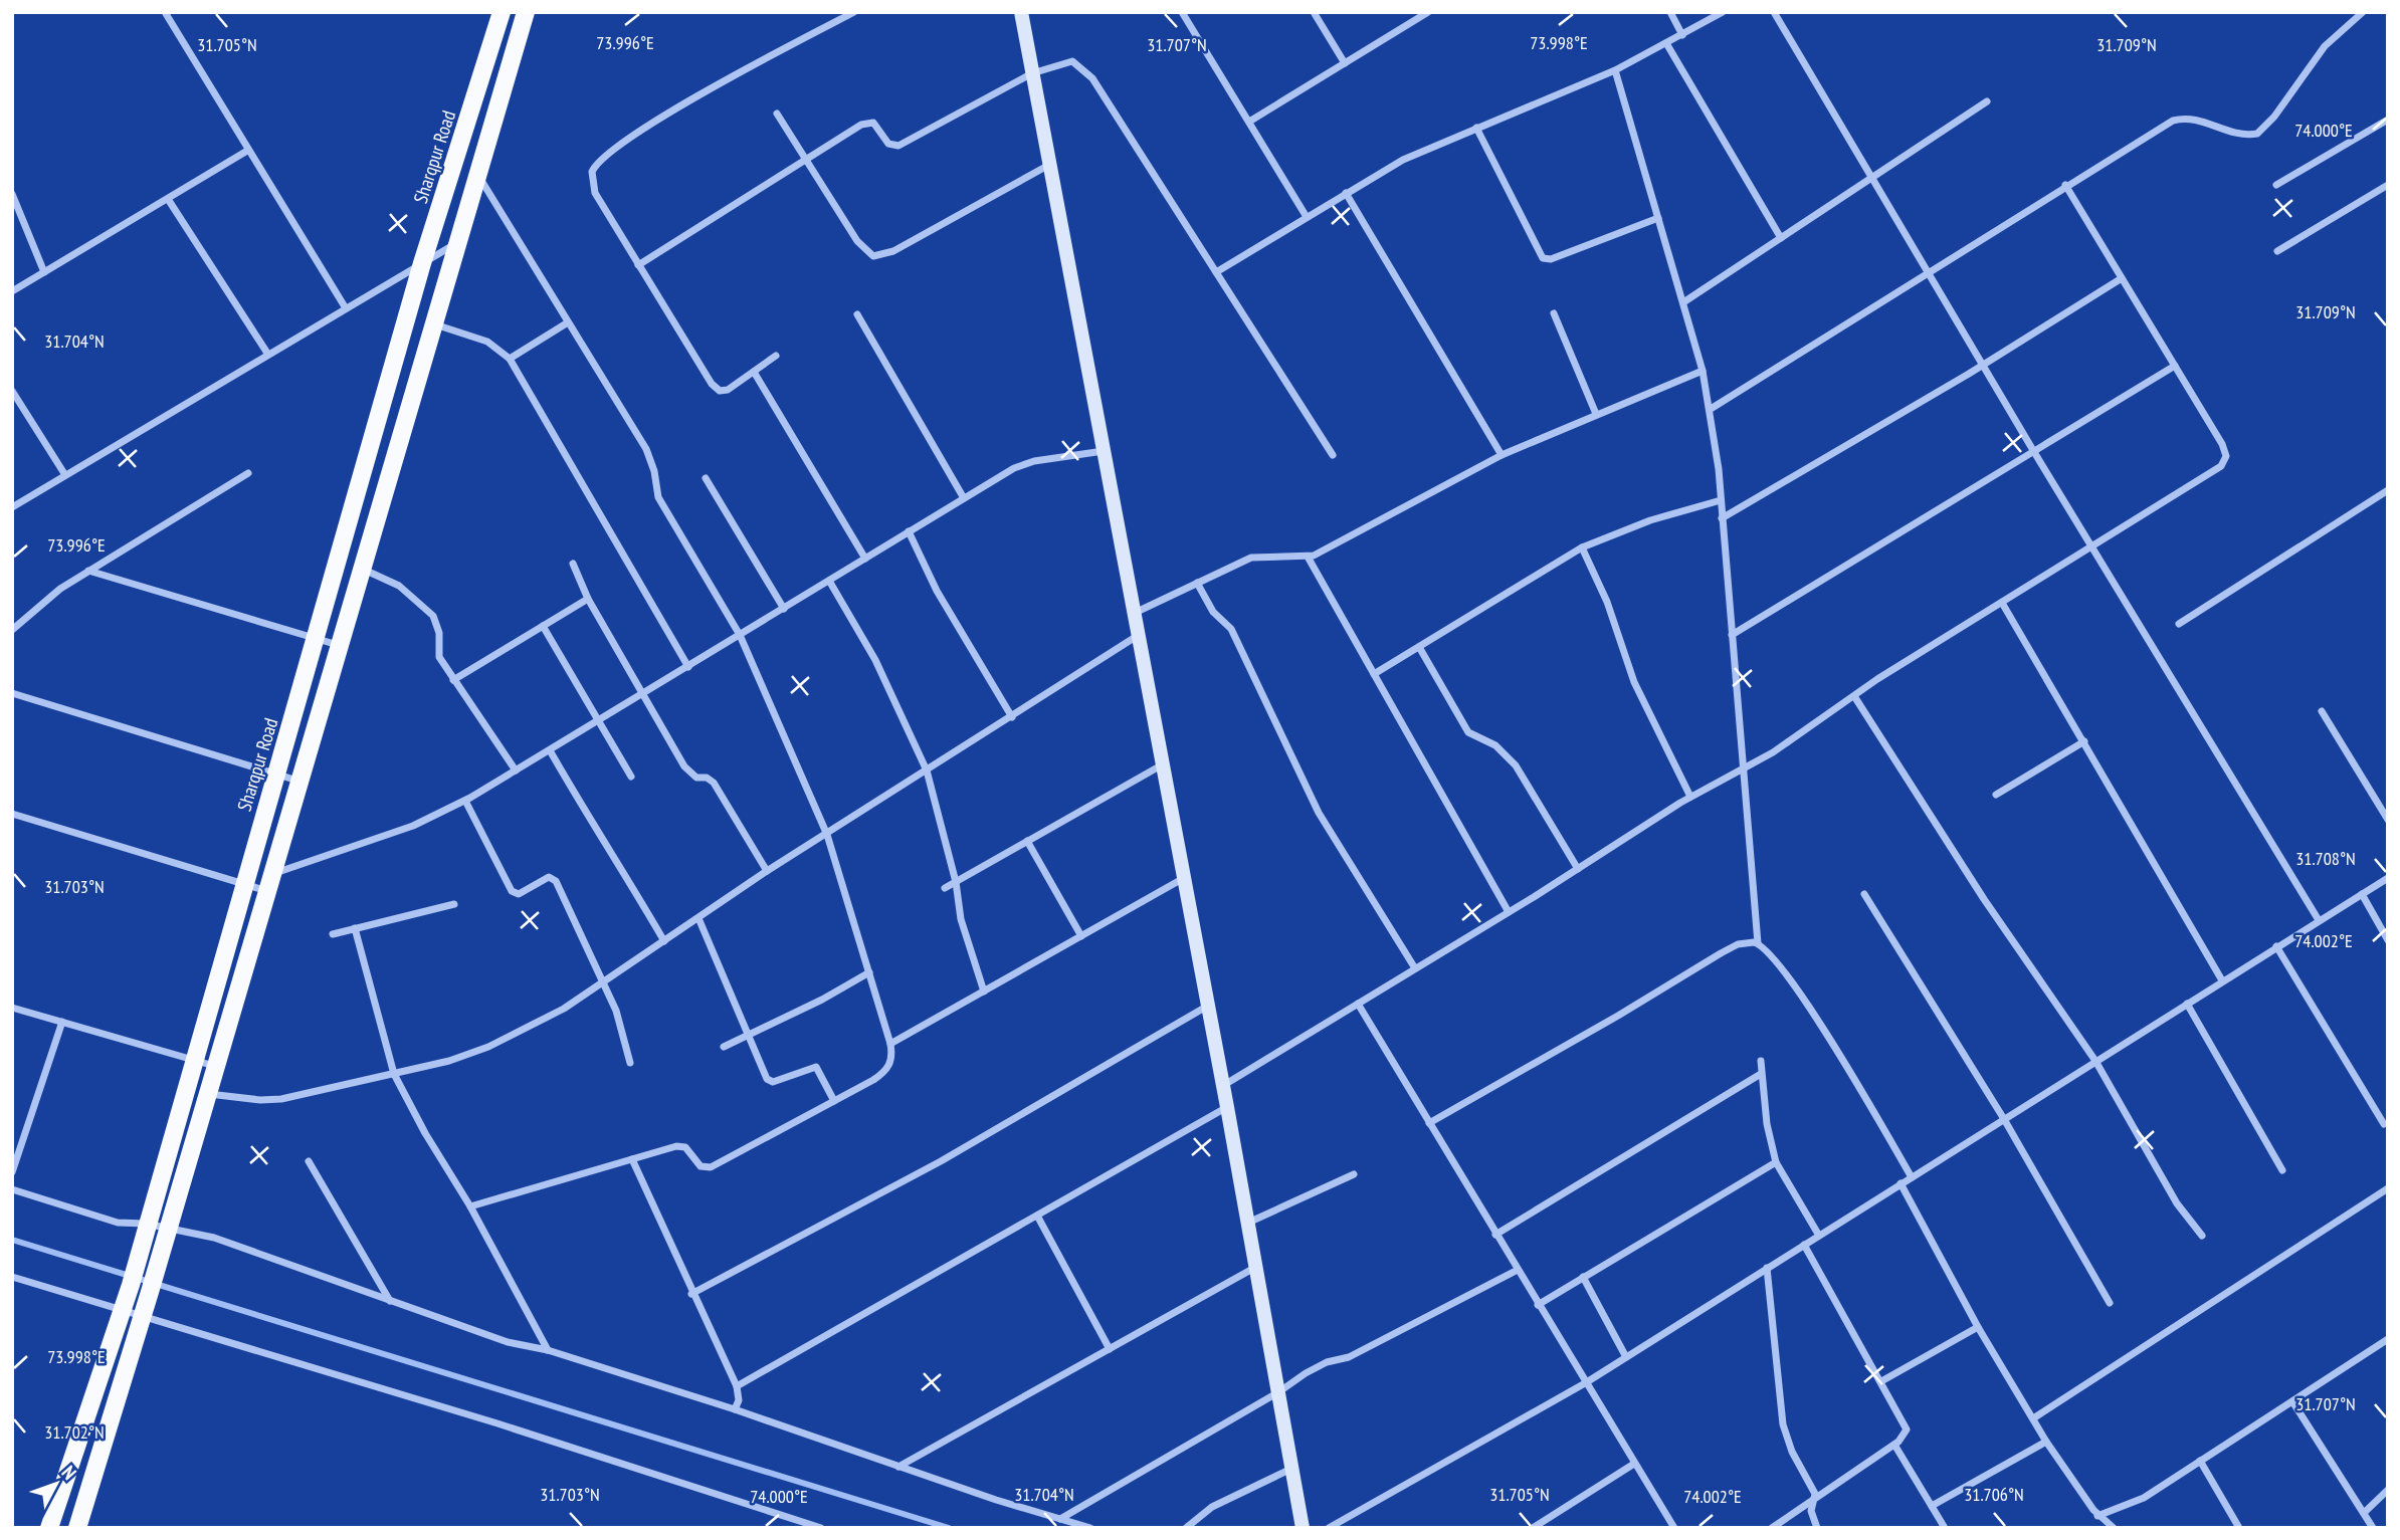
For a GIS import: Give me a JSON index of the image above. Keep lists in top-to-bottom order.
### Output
{
  "streets": {
    "main road": ["Sharqpur Road"]
  },
  "north": "top right",
  "coordinates": [
    "73.996°E",
    "73.998°E",
    "31.705°N",
    "31.707°N",
    "31.709°N",
    "74.000°E",
    "31.704°N",
    "31.708°N",
    "31.703°N",
    "74.002°E",
    "31.702°N",
    "31.706°N"
  ]
}
